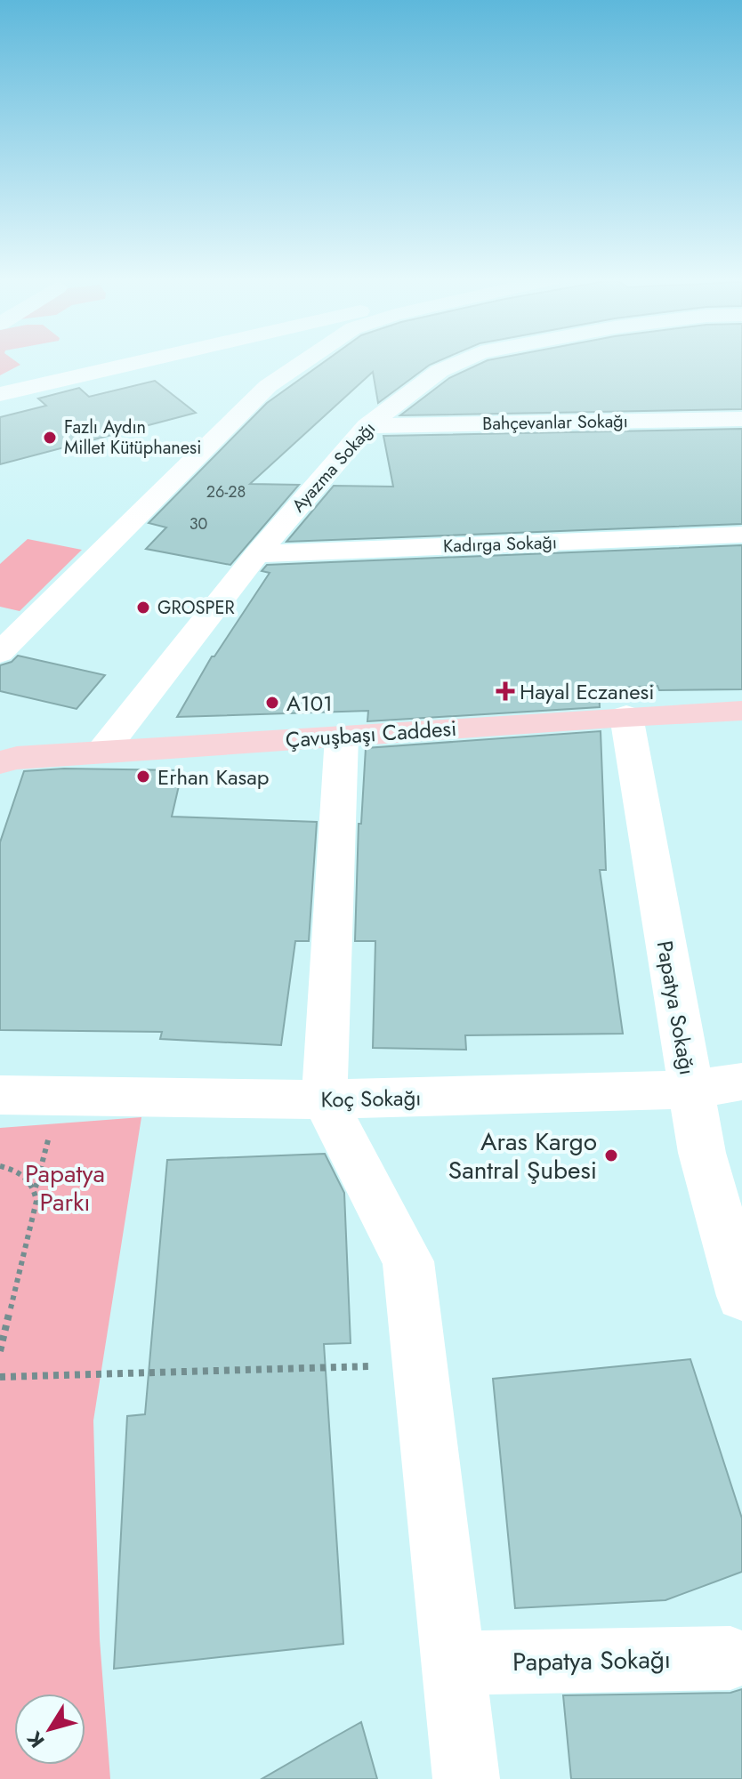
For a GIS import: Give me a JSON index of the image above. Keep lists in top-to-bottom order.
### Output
{
  "streets": {
    "main road": ["Çavuşbaşı Caddesi"],
    "street": [
      "Bahçevanlar Sokağı",
      "Ayazma Sokağı",
      "Kadırga Sokağı",
      "Papatya Sokağı",
      "Koç Sokağı"
    ]
  },
  "crossings": [
    ["Bahçevanlar Sokağı", "Ayazma Sokağı"],
    ["Ayazma Sokağı", "Kadırga Sokağı"],
    ["Ayazma Sokağı", "Çavuşbaşı Caddesi"],
    ["Çavuşbaşı Caddesi", "Papatya Sokağı"],
    ["Papatya Sokağı", "Koç Sokağı"]
  ],
  "parks": ["Papatya Parkı"],
  "places": {
    "other": [
      "Fazlı Aydın Millet Kütüphanesi",
      "GROSPER",
      "A101",
      "Erhan Kasap",
      "Aras Kargo Santral Şubesi"
    ],
    "health": ["Hayal Eczanesi"]
  },
  "house_numbers": ["26-28", "30"],
  "north": "bottom left"
}
